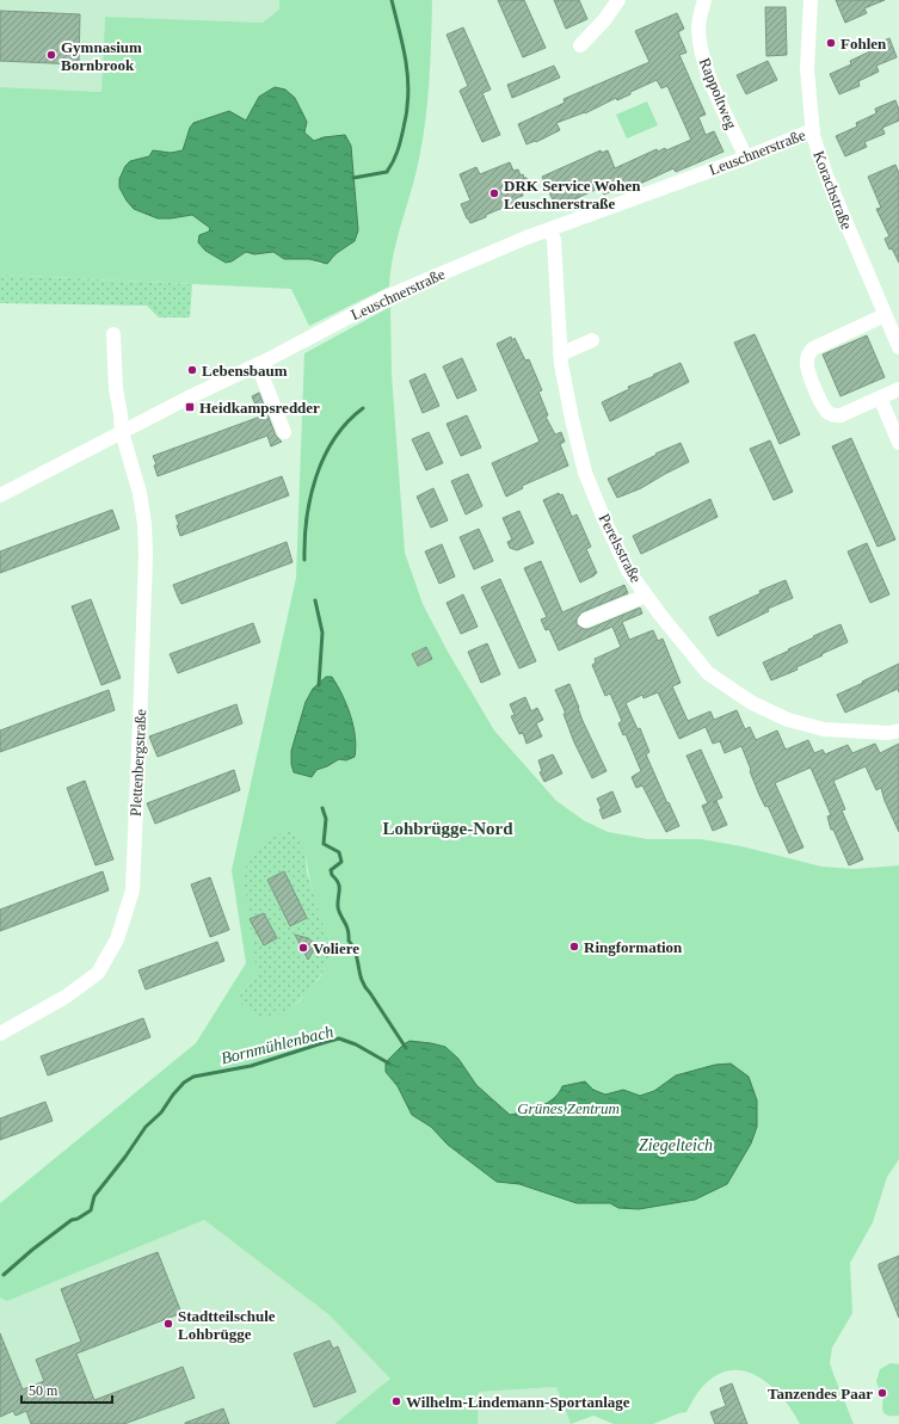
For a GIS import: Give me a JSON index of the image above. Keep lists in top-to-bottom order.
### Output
{
  "streets": {
    "street": [
      "Rappoltweg",
      "Leuschnerstraße",
      "Korachstraße",
      "Perelsstraße",
      "Plettenbergstraße"
    ]
  },
  "crossings": [
    ["Rappoltweg", "Leuschnerstraße"],
    ["Leuschnerstraße", "Korachstraße"],
    ["Leuschnerstraße", "Perelsstraße"],
    ["Leuschnerstraße", "Plettenbergstraße"]
  ],
  "districts": ["Lohbrügge-Nord"],
  "water": ["Bornmühlenbach", "Ziegelteich"],
  "parks": ["Grünes Zentrum"],
  "places": {
    "other": [
      "Fohlen",
      "Gymnasium Bornbrook",
      "DRK Service Wohen Leuschnerstraße",
      "Lebensbaum",
      "Ringformation",
      "Voliere",
      "Stadtteilschule Lohbrügge",
      "Tanzendes Paar",
      "Wilhelm-Lindemann-Sportanlage"
    ],
    "transit": ["Heidkampsredder"]
  },
  "scale_bar": "50 m"
}
